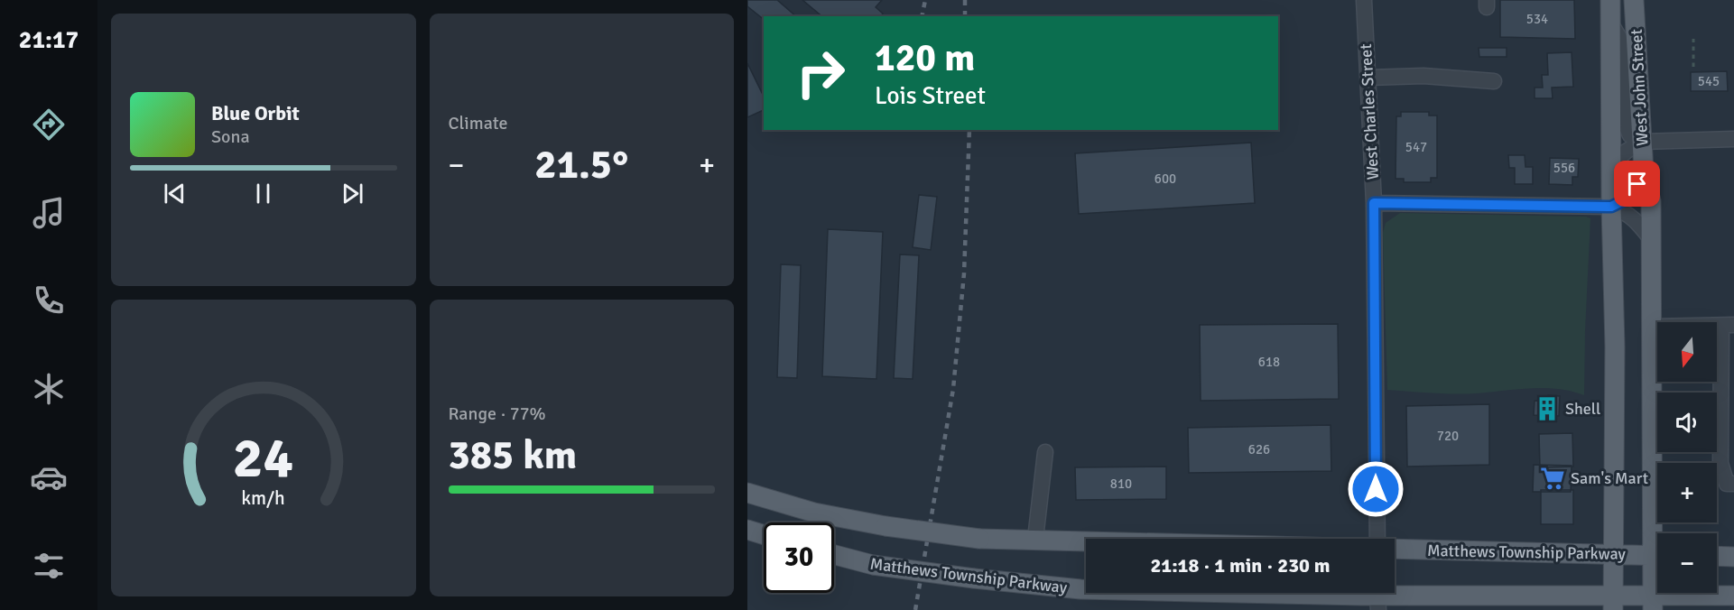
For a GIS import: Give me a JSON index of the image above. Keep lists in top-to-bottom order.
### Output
{
  "streets": {
    "main road": ["West John Street", "Matthews Township Parkway"],
    "street": ["West Charles Street"]
  },
  "crossings": [
    ["West John Street", "Matthews Township Parkway"]
  ],
  "places": {
    "building": ["Shell"],
    "supermarket": ["Sam's Mart"]
  },
  "house_numbers": [
    "534",
    "545",
    "547",
    "556",
    "600",
    "618",
    "720",
    "626",
    "810"
  ],
  "north": "bottom",
  "page": {
    "tabs": "21:17",
    "tile": [
      "Climate",
      ["Range · 77%", "385 km"]
    ],
    "turn": ["120 m", "Lois Street"],
    "song": ["Blue Orbit", "Sona"],
    "heat": ["−", "21.5°", "+"],
    "map_buttons": ["+", "−"],
    "limit": "30",
    "trip": "21:18 · 1 min · 230 m",
    "gauge": ["24", "km/h"]
  }
}
